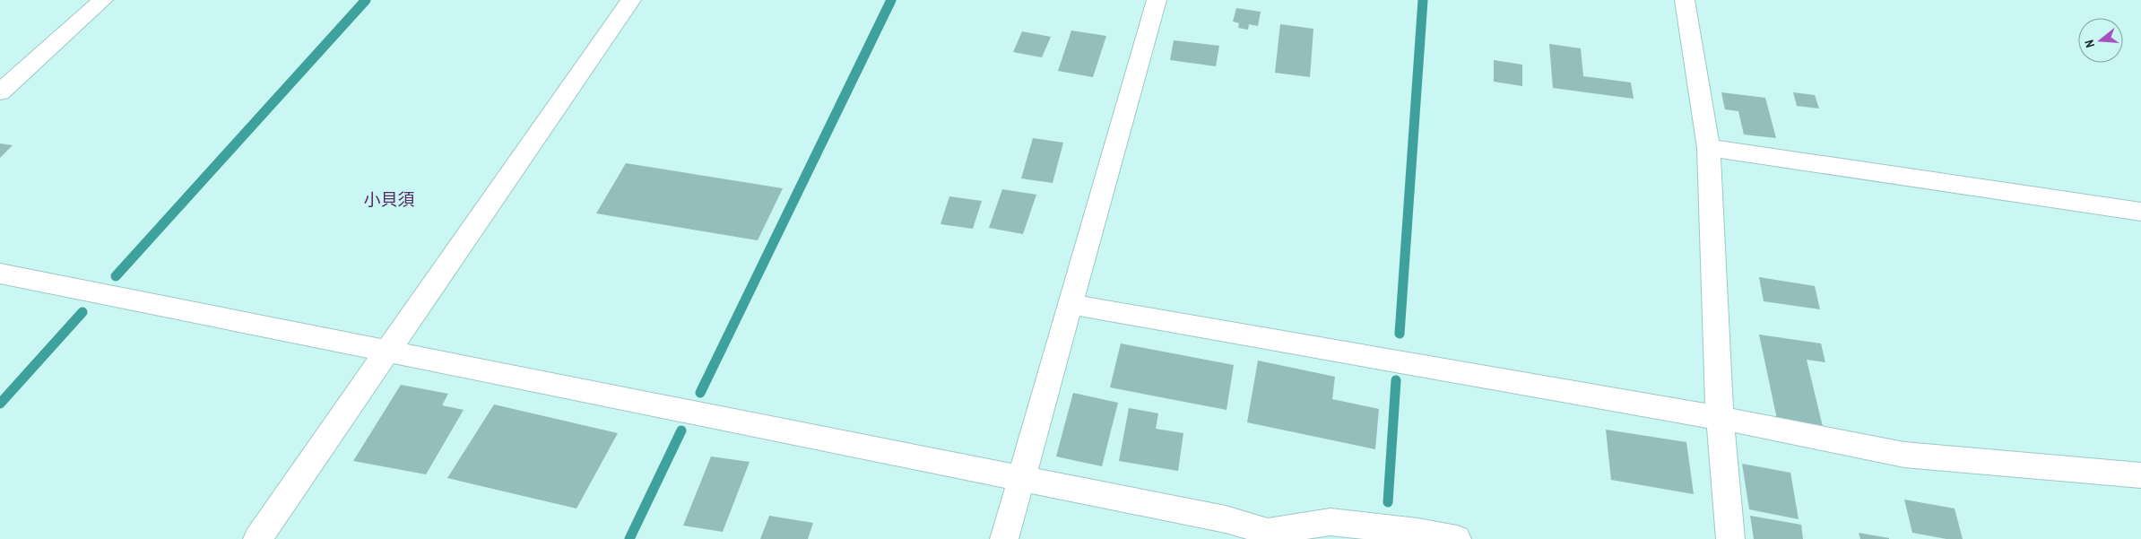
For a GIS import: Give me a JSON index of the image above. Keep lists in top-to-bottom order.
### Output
{
  "districts": ["小貝須"],
  "north": "left"
}
